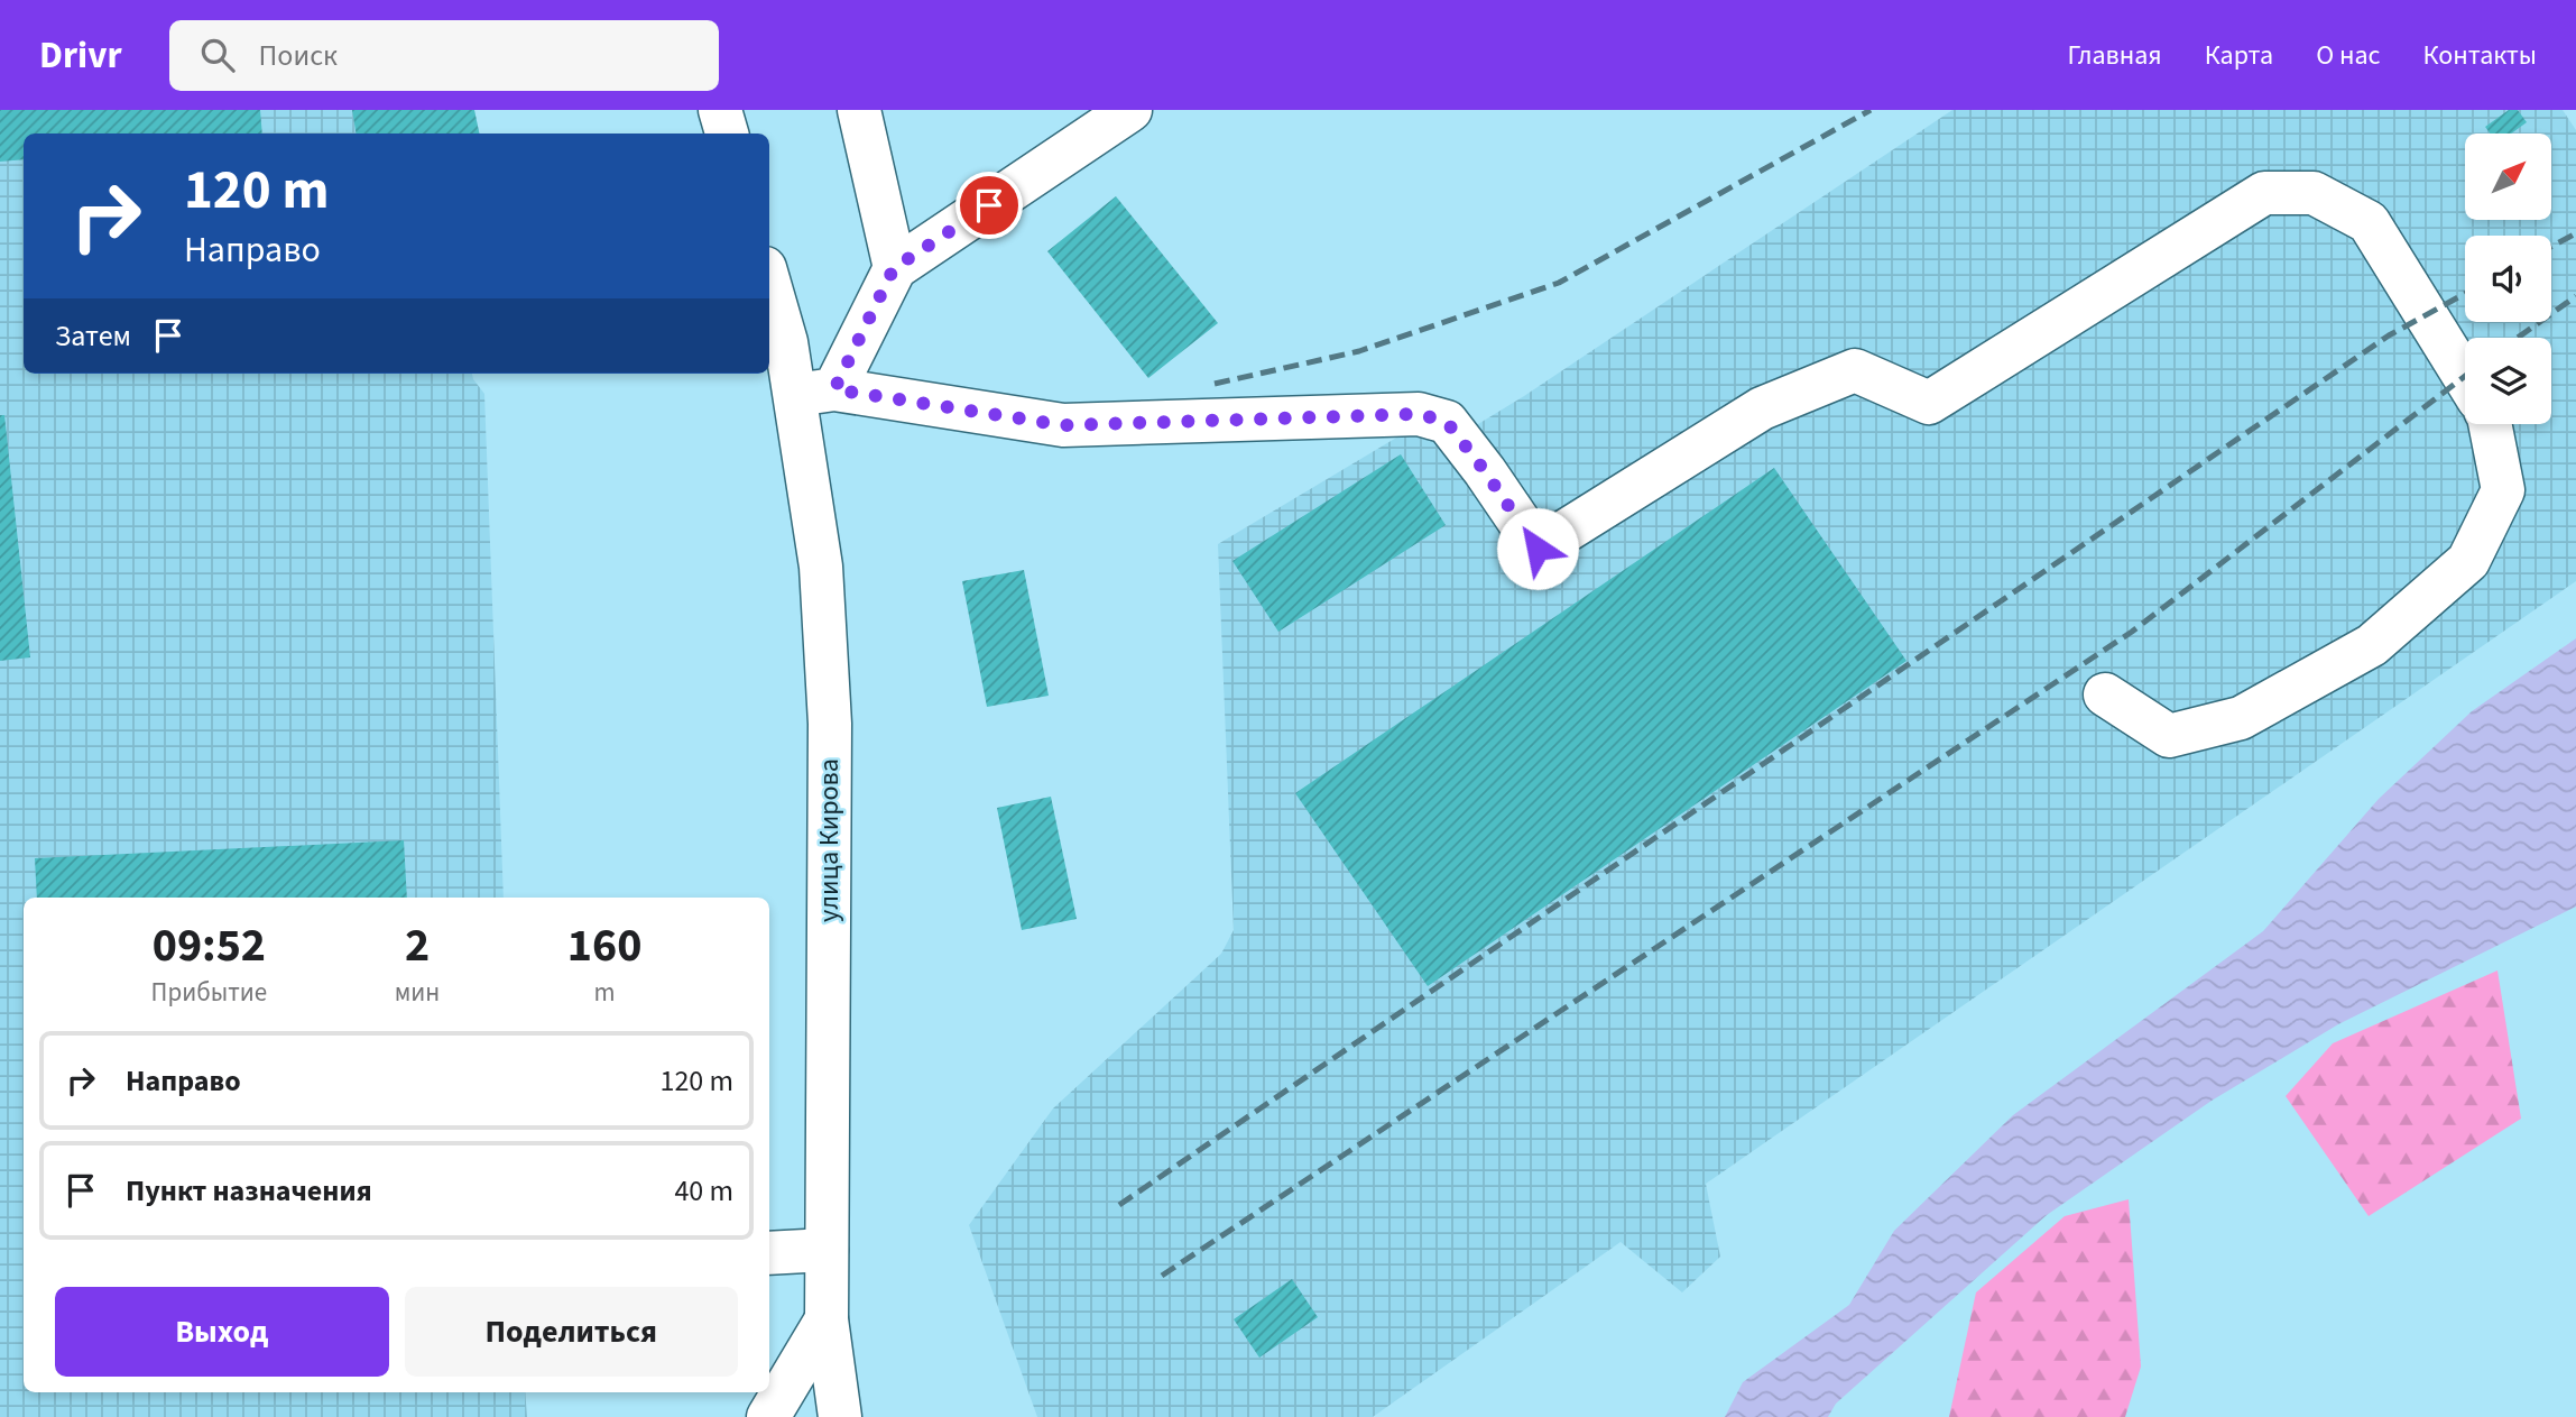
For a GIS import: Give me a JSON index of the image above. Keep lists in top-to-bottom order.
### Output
{
  "streets": {
    "main road": ["улица Кирова"]
  },
  "north": "top right",
  "page": {
    "header": "Drivr",
    "search": "Поиск",
    "nav": [
      "Главная",
      "Карта",
      "О нас",
      "Контакты"
    ],
    "turn": ["120 m", "Направо"],
    "then": "Затем",
    "eta": [
      "09:52",
      "Прибытие",
      "2",
      "мин",
      "160",
      "m"
    ],
    "list": [
      {
        "name": "Направо",
        "value": "120 m"
      },
      {
        "name": "Пункт назначения",
        "value": "40 m"
      }
    ],
    "buttons": ["Выход", "Поделиться"]
  }
}
